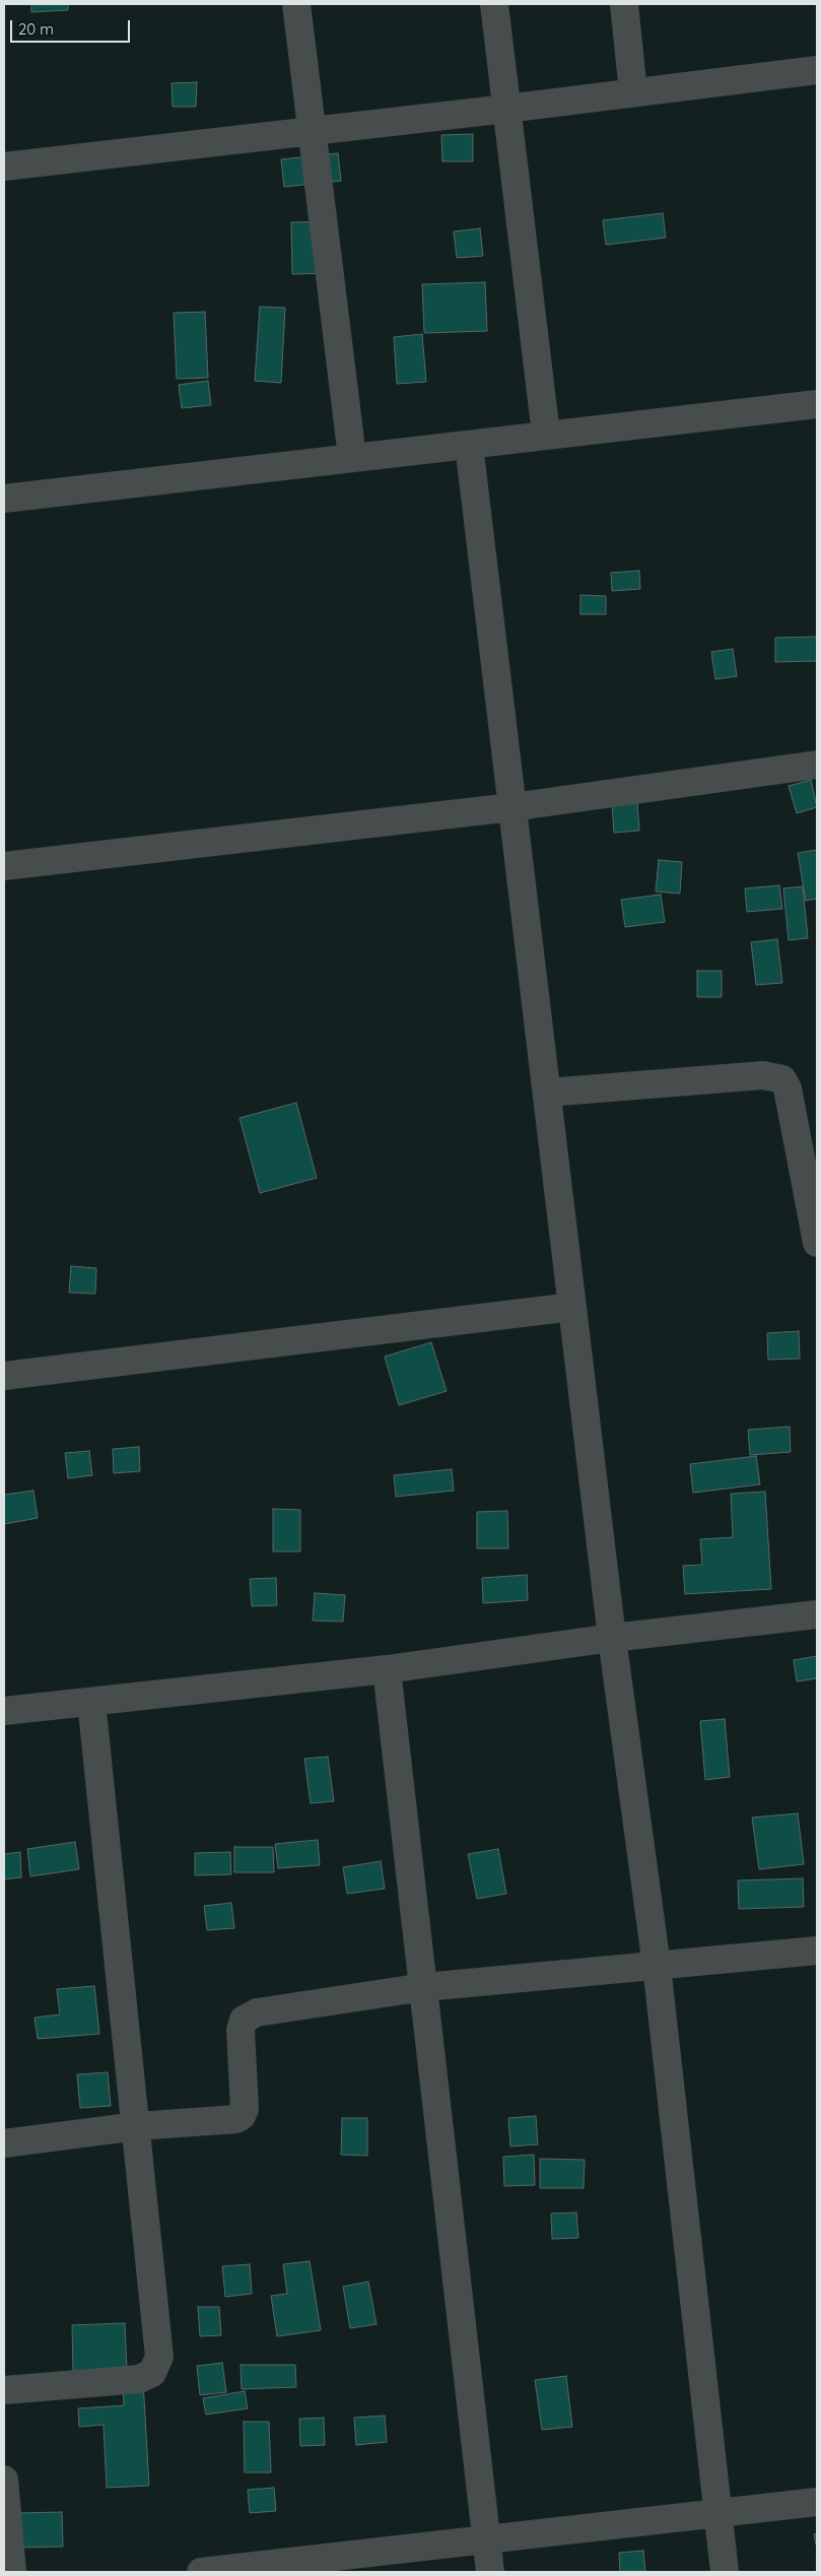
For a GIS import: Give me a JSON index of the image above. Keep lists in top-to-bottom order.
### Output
{
  "scale_bar": "20 m"
}
